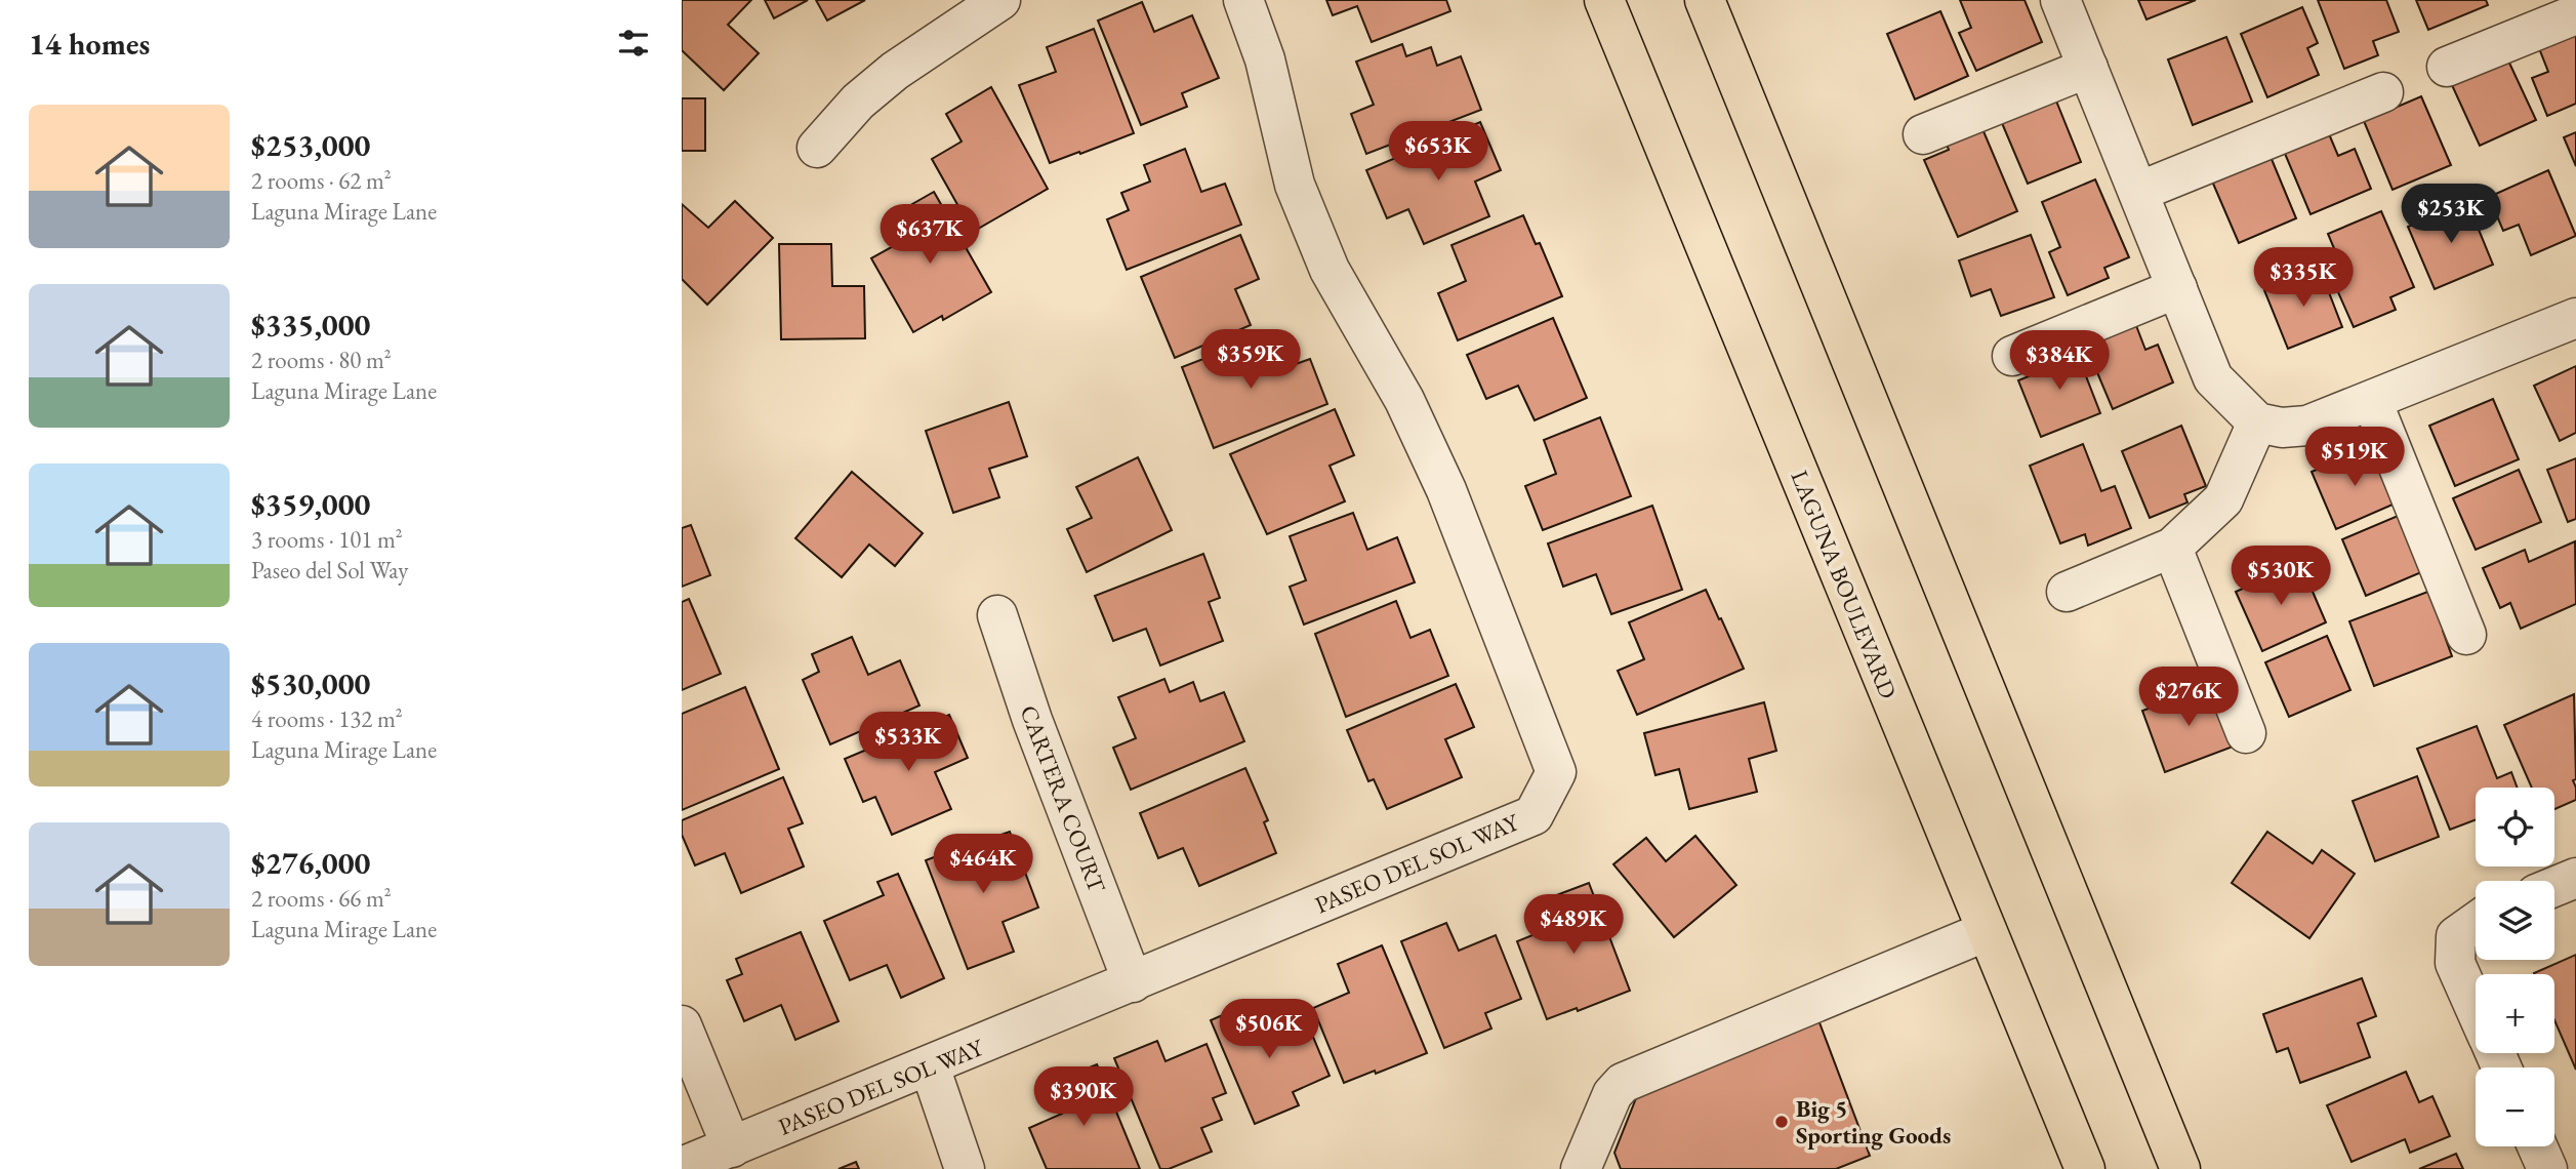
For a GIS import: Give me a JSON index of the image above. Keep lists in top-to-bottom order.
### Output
{
  "streets": {
    "main road": ["LAGUNA BOULEVARD"],
    "street": ["CARTERA COURT", "PASEO DEL SOL WAY"]
  },
  "crossings": [
    ["CARTERA COURT", "PASEO DEL SOL WAY"]
  ],
  "places": ["Big 5 Sporting Goods"],
  "page": {
    "heading": "14 homes",
    "list": [
      {
        "name": "$253,000",
        "note": "2 rooms · 62 m² · Laguna Mirage Lane"
      },
      {
        "name": "$335,000",
        "note": "2 rooms · 80 m² · Laguna Mirage Lane"
      },
      {
        "name": "$359,000",
        "note": "3 rooms · 101 m² · Paseo del Sol Way"
      },
      {
        "name": "$530,000",
        "note": "4 rooms · 132 m² · Laguna Mirage Lane"
      },
      {
        "name": "$276,000",
        "note": "2 rooms · 66 m² · Laguna Mirage Lane"
      }
    ],
    "price": [
      "$653K",
      "$253K",
      "$637K",
      "$335K",
      "$359K",
      "$384K",
      "$519K",
      "$530K",
      "$276K",
      "$533K",
      "$464K",
      "$489K",
      "$506K",
      "$390K"
    ],
    "map_buttons": ["+", "−"]
  }
}
